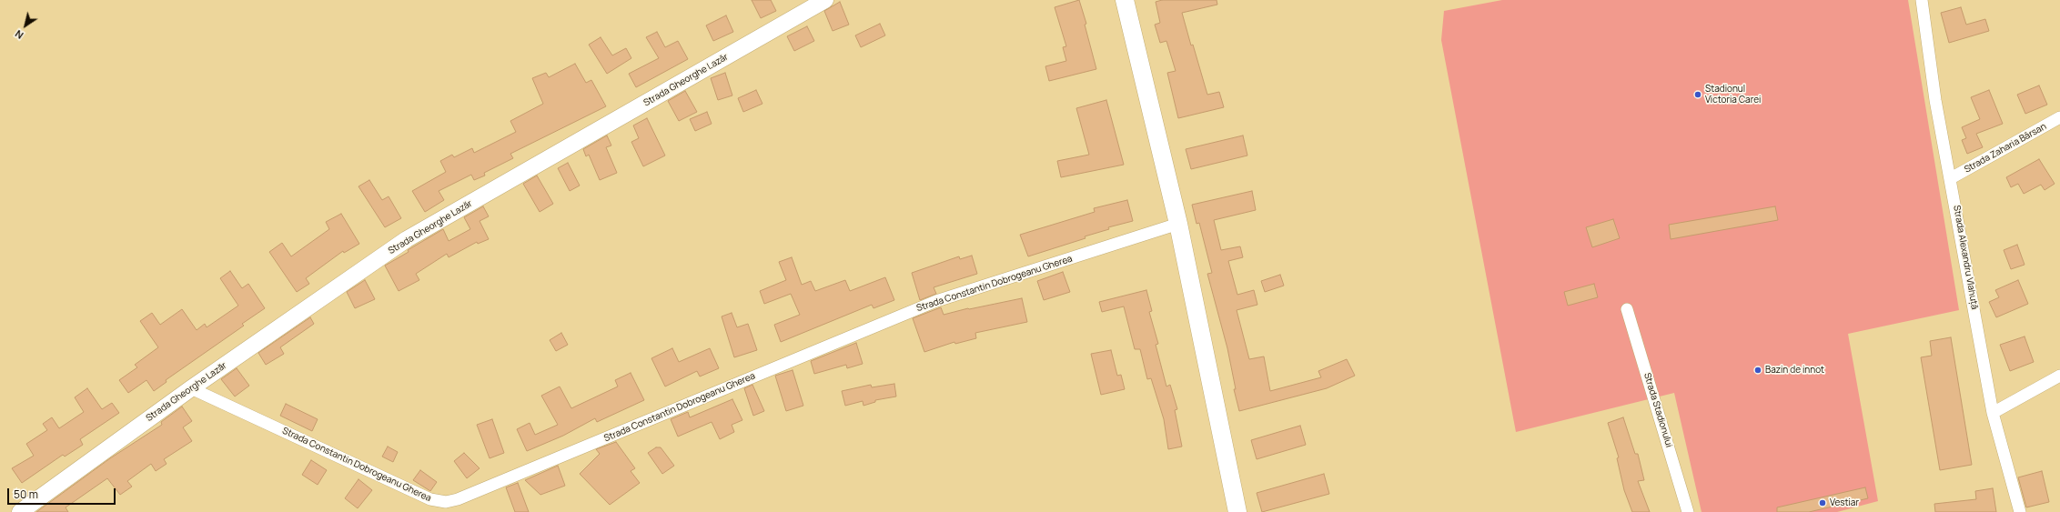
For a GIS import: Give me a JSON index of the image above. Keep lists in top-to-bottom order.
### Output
{
  "streets": {
    "main road": ["Strada Gheorghe Lazăr"],
    "street": [
      "Strada Zaharia Bârsan",
      "Strada Alexandru Vlahuță",
      "Strada Constantin Dobrogeanu Gherea",
      "Strada Stadionului"
    ]
  },
  "crossings": [
    ["Strada Gheorghe Lazăr", "Strada Constantin Dobrogeanu Gherea"],
    ["Strada Zaharia Bârsan", "Strada Alexandru Vlahuță"]
  ],
  "places": ["Stadionul Victoria Carei", "Bazin de innot", "Vestiar"],
  "scale_bar": "50 m",
  "north": "bottom left"
}
